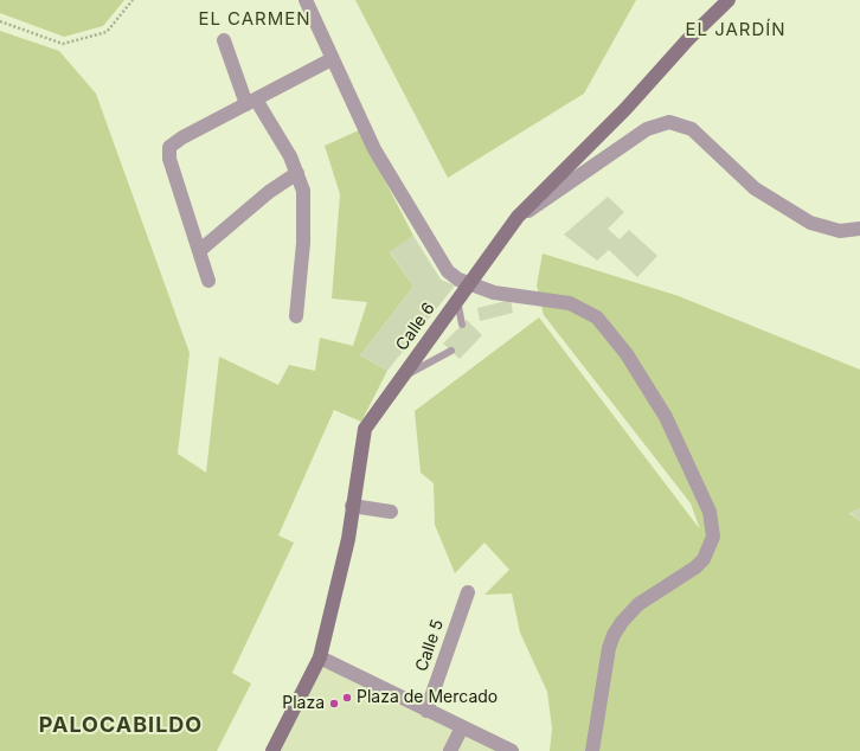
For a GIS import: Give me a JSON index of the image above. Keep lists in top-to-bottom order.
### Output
{
  "streets": {
    "street": ["Calle 6", "Calle 5"]
  },
  "districts": ["EL CARMEN", "EL JARDÍN", "PALOCABILDO"],
  "places": ["Plaza de Mercado", "Plaza"]
}
